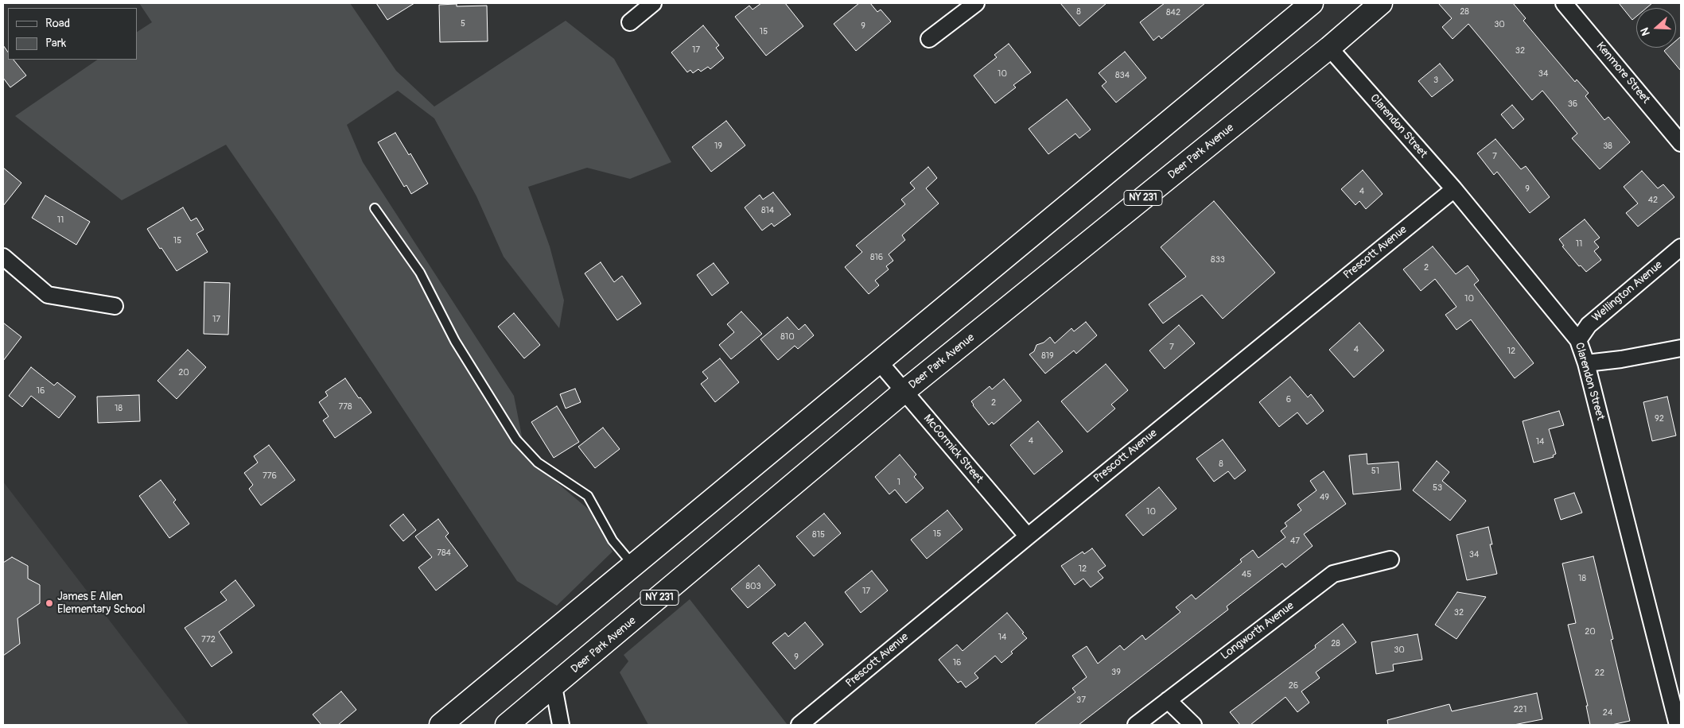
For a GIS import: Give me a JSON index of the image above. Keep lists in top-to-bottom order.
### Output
{
  "streets": {
    "main road": ["Deer Park Avenue", "NY 231"],
    "street": [
      "Kenmore Street",
      "Clarendon Street",
      "Prescott Avenue",
      "Wellington Avenue",
      "McCormick Street",
      "Longworth Avenue"
    ]
  },
  "crossings": [
    ["Clarendon Street", "Deer Park Avenue"],
    ["Clarendon Street", "Prescott Avenue"],
    ["Clarendon Street", "Wellington Avenue"],
    ["Deer Park Avenue", "McCormick Street"],
    ["Prescott Avenue", "McCormick Street"]
  ],
  "places": ["James E Allen Elementary School"],
  "house_numbers": [
    "8",
    "28",
    "842",
    "5",
    "30",
    "9",
    "15",
    "17",
    "32",
    "10",
    "34",
    "834",
    "3",
    "36",
    "19",
    "38",
    "7",
    "9",
    "4",
    "42",
    "814",
    "11",
    "15",
    "11",
    "816",
    "833",
    "2",
    "10",
    "17",
    "810",
    "7",
    "4",
    "12",
    "819",
    "20",
    "16",
    "6",
    "2",
    "778",
    "18",
    "92",
    "4",
    "14",
    "8",
    "51",
    "776",
    "1",
    "53",
    "49",
    "10",
    "15",
    "815",
    "47",
    "784",
    "34",
    "12",
    "45",
    "18",
    "803",
    "17",
    "32",
    "20",
    "14",
    "772",
    "28",
    "30",
    "9",
    "16",
    "39",
    "22",
    "26",
    "37",
    "221",
    "24"
  ],
  "legend": ["Road", "Park"],
  "north": "left"
}
